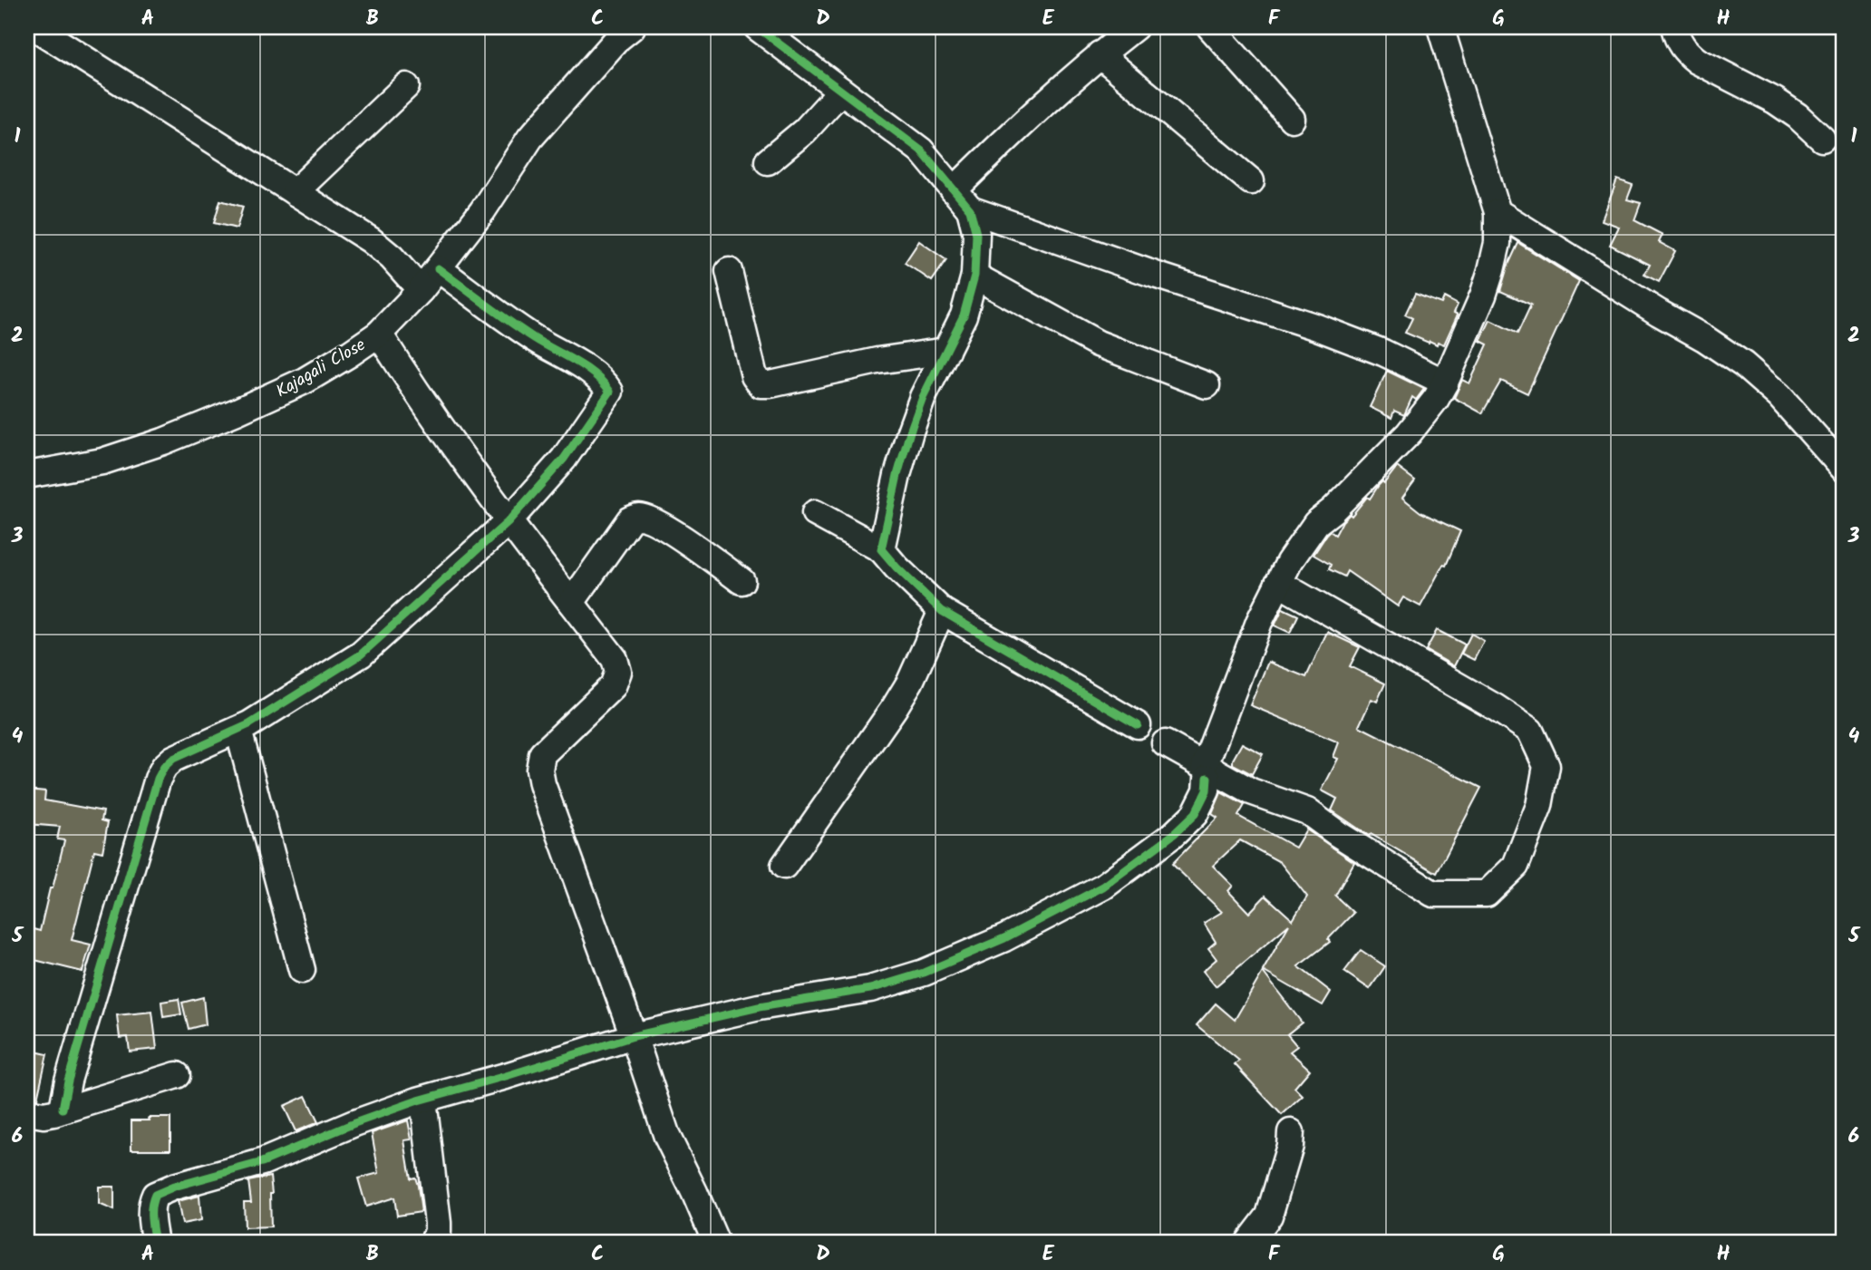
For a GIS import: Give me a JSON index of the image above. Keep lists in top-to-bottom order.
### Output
{
  "streets": {
    "street": ["Kajagali Close"]
  },
  "grid": {
    "columns": [
      "A",
      "B",
      "C",
      "D",
      "E",
      "F",
      "G",
      "H"
    ],
    "rows": [
      "1",
      "2",
      "3",
      "4",
      "5",
      "6"
    ]
  }
}
